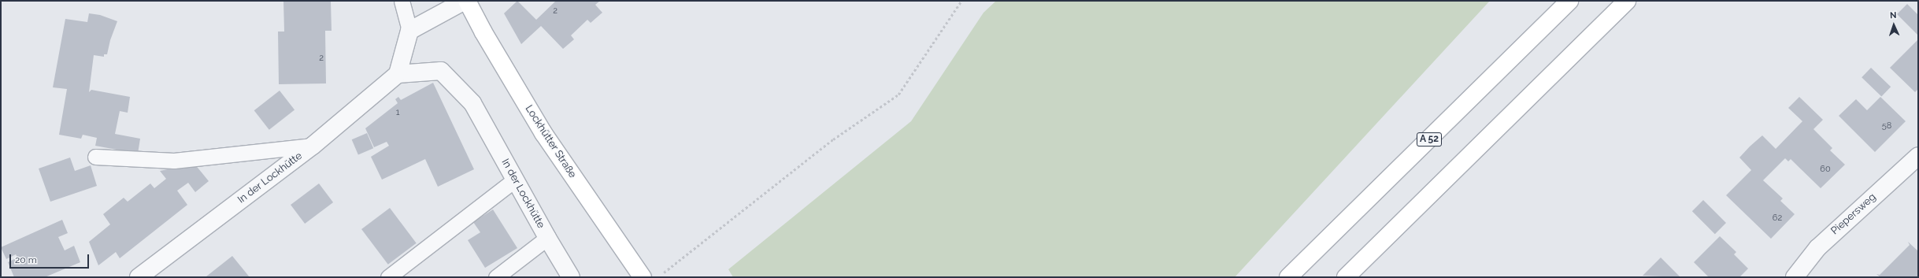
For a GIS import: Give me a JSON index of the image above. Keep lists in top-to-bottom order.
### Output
{
  "streets": {
    "main road": ["A 52", "Lockhütter Straße"],
    "street": ["In der Lockhütte", "Piepersweg"]
  },
  "house_numbers": [
    "2",
    "2",
    "1",
    "58",
    "60",
    "62"
  ],
  "scale_bar": "20 m",
  "north": "top"
}
